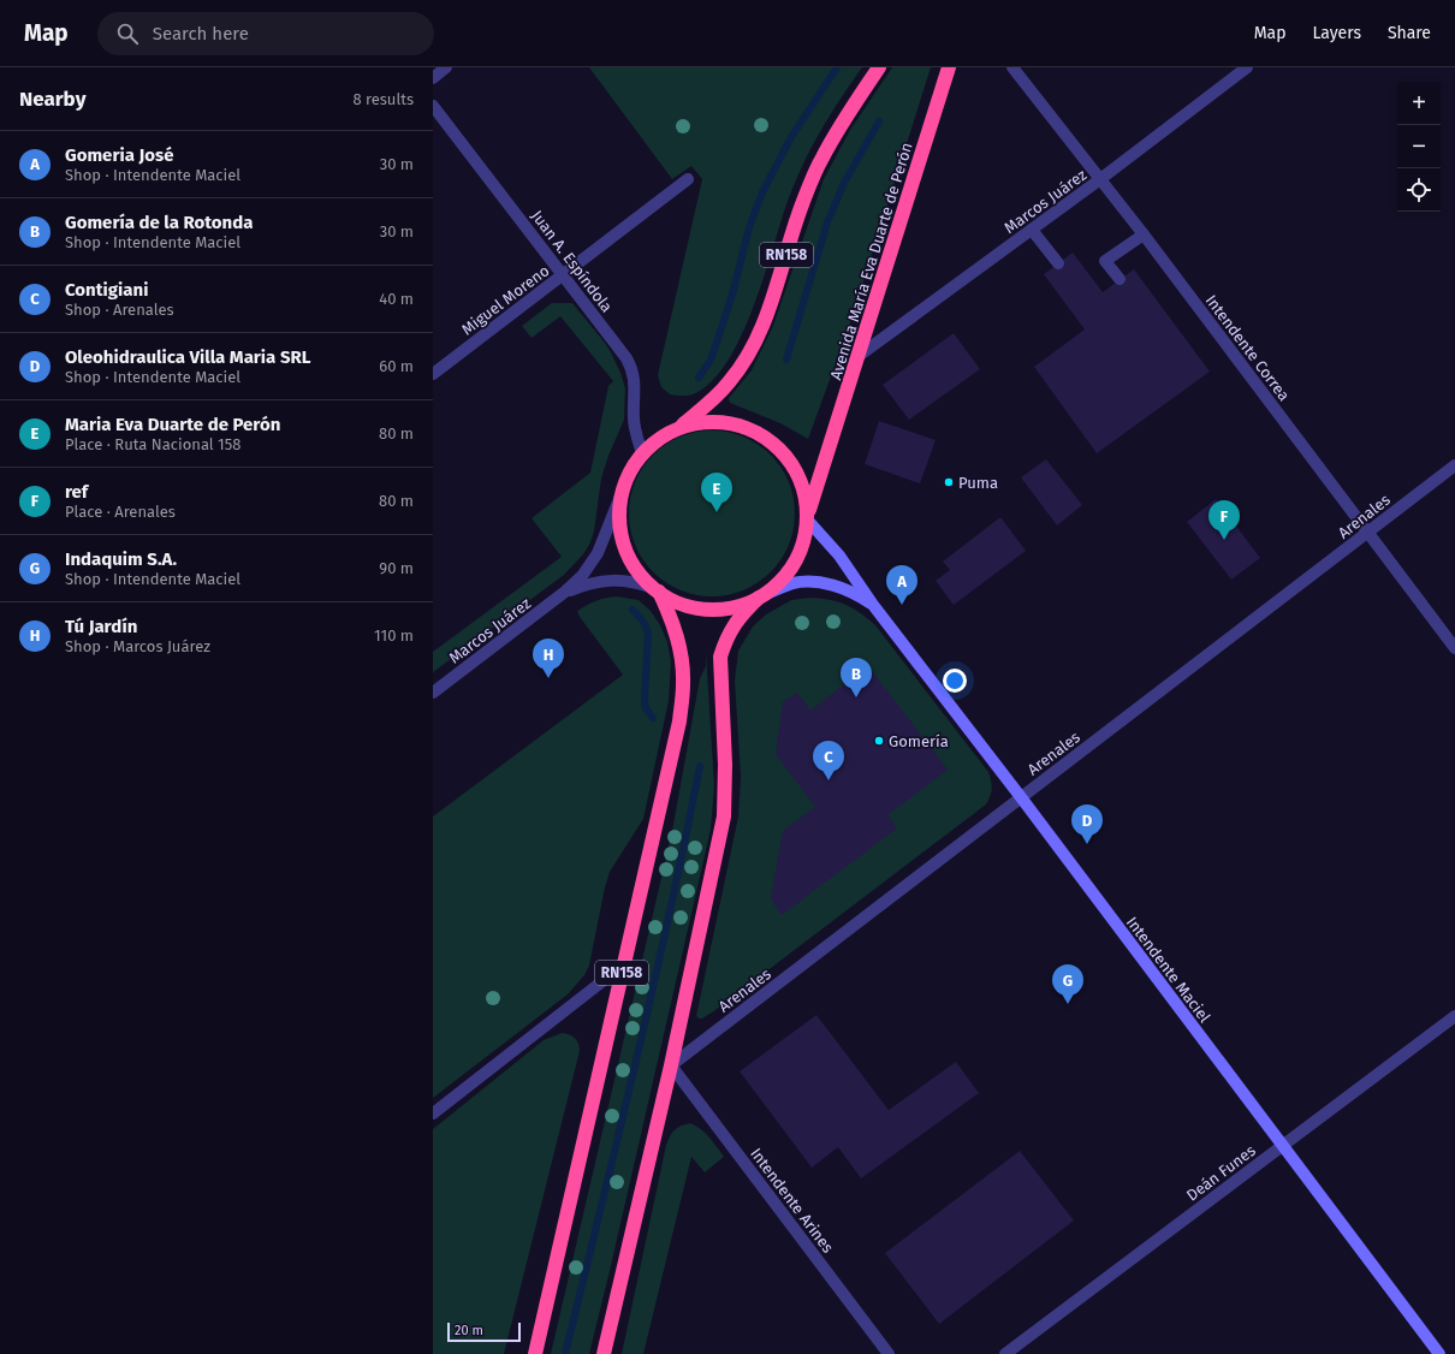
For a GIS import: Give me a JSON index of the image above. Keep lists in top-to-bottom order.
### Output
{
  "streets": {
    "highway": ["RN158", "Avenida María Eva Duarte de Perón"],
    "main road": ["Intendente Maciel"],
    "street": [
      "Marcos Juárez",
      "Juan A. Espíndola",
      "Miguel Moreno",
      "Intendente Correa",
      "Arenales",
      "Deán Funes",
      "Intendente Arines"
    ]
  },
  "crossings": [
    ["Marcos Juárez", "RN158"],
    ["Marcos Juárez", "Avenida María Eva Duarte de Perón"],
    ["Marcos Juárez", "Intendente Correa"],
    ["RN158", "Juan A. Espíndola"],
    ["RN158", "Avenida María Eva Duarte de Perón"],
    ["RN158", "Arenales"],
    ["RN158", "Intendente Maciel"],
    ["RN158", "Intendente Arines"],
    ["Juan A. Espíndola", "Miguel Moreno"],
    ["Avenida María Eva Duarte de Perón", "Intendente Maciel"],
    ["Intendente Correa", "Arenales"],
    ["Arenales", "Intendente Maciel"],
    ["Arenales", "Intendente Arines"],
    ["Intendente Maciel", "Deán Funes"]
  ],
  "places": ["Puma", "Gomería"],
  "scale_bar": "20 m",
  "page": {
    "header": "Map",
    "search": "Search here",
    "nav": ["Map", "Layers", "Share"],
    "heading": ["Nearby", "8 results"],
    "map_buttons": ["+", "−"],
    "list": [
      {
        "mark": "A",
        "name": "Gomeria José",
        "note": "Shop · Intendente Maciel",
        "value": "30 m"
      },
      {
        "mark": "B",
        "name": "Gomería de la Rotonda",
        "note": "Shop · Intendente Maciel",
        "value": "30 m"
      },
      {
        "mark": "C",
        "name": "Contigiani",
        "note": "Shop · Arenales",
        "value": "40 m"
      },
      {
        "mark": "D",
        "name": "Oleohidraulica Villa Maria SRL",
        "note": "Shop · Intendente Maciel",
        "value": "60 m"
      },
      {
        "mark": "E",
        "name": "Maria Eva Duarte de Perón",
        "note": "Place · Ruta Nacional 158",
        "value": "80 m"
      },
      {
        "mark": "F",
        "name": "ref",
        "note": "Place · Arenales",
        "value": "80 m"
      },
      {
        "mark": "G",
        "name": "Indaquim S.A.",
        "note": "Shop · Intendente Maciel",
        "value": "90 m"
      },
      {
        "mark": "H",
        "name": "Tú Jardín",
        "note": "Shop · Marcos Juárez",
        "value": "110 m"
      }
    ],
    "pins": [
      "E",
      "F",
      "A",
      "H",
      "B",
      "C",
      "D",
      "G"
    ],
    "scale": "20 m"
  }
}
